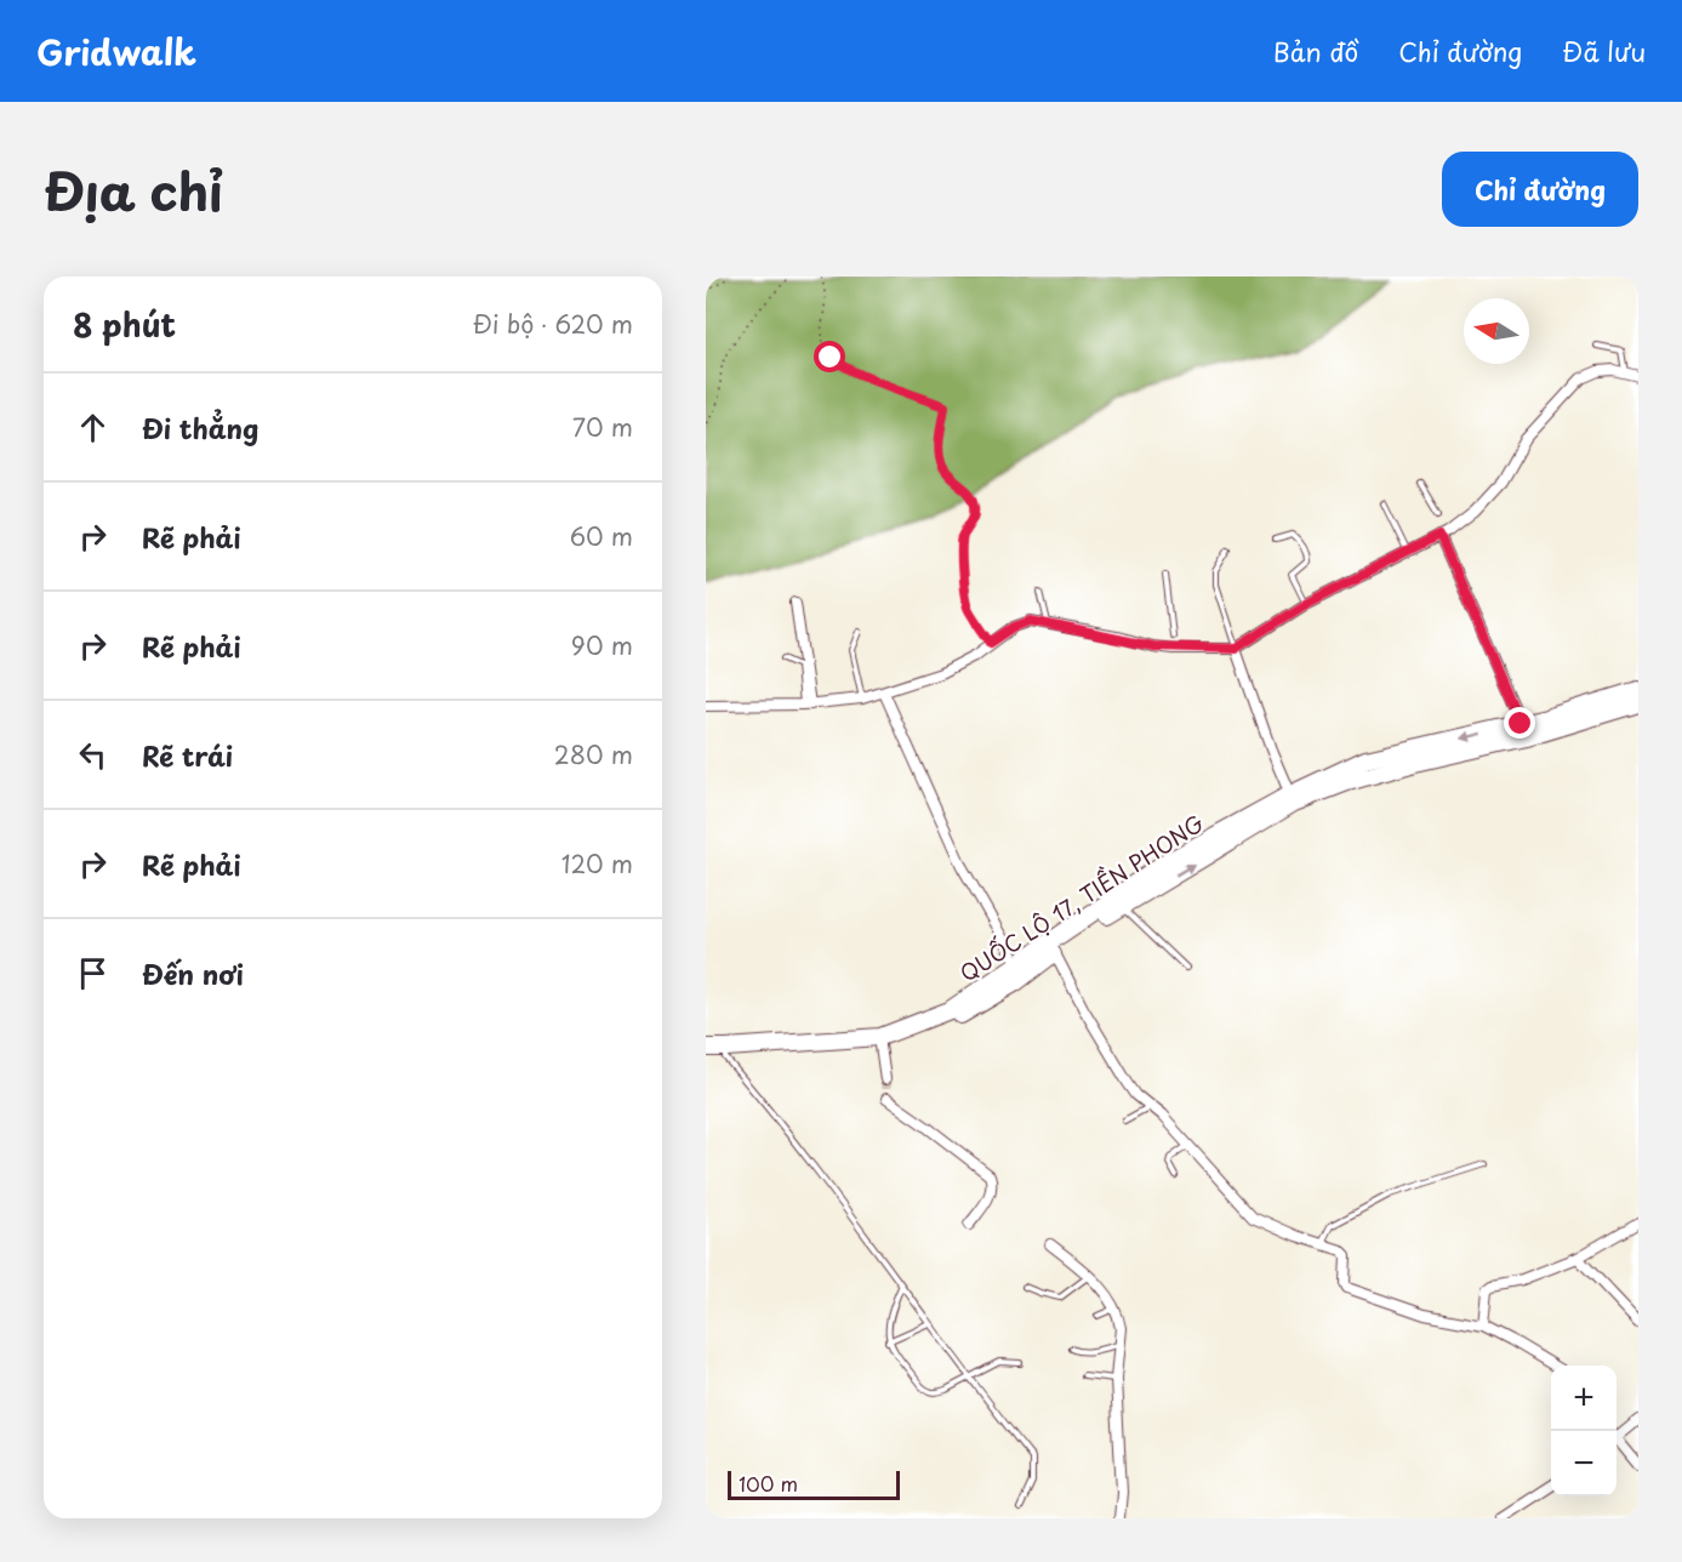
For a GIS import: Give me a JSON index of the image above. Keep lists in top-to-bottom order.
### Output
{
  "streets": {
    "highway": ["QUỐC LỘ 17, TIỀN PHONG"]
  },
  "scale_bar": "100 m",
  "north": "left",
  "page": {
    "header": "Gridwalk",
    "nav": ["Bản đồ", "Chỉ đường", "Đã lưu"],
    "title": "Địa chỉ",
    "buttons": "Chỉ đường",
    "heading": ["8 phút", "Đi bộ · 620 m"],
    "list": [
      ["Đi thẳng", "70 m"],
      ["Rẽ phải", "60 m"],
      ["Rẽ phải", "90 m"],
      ["Rẽ trái", "280 m"],
      ["Rẽ phải", "120 m"],
      "Đến nơi"
    ],
    "map_buttons": ["+", "−"],
    "scale": "100 m"
  }
}
